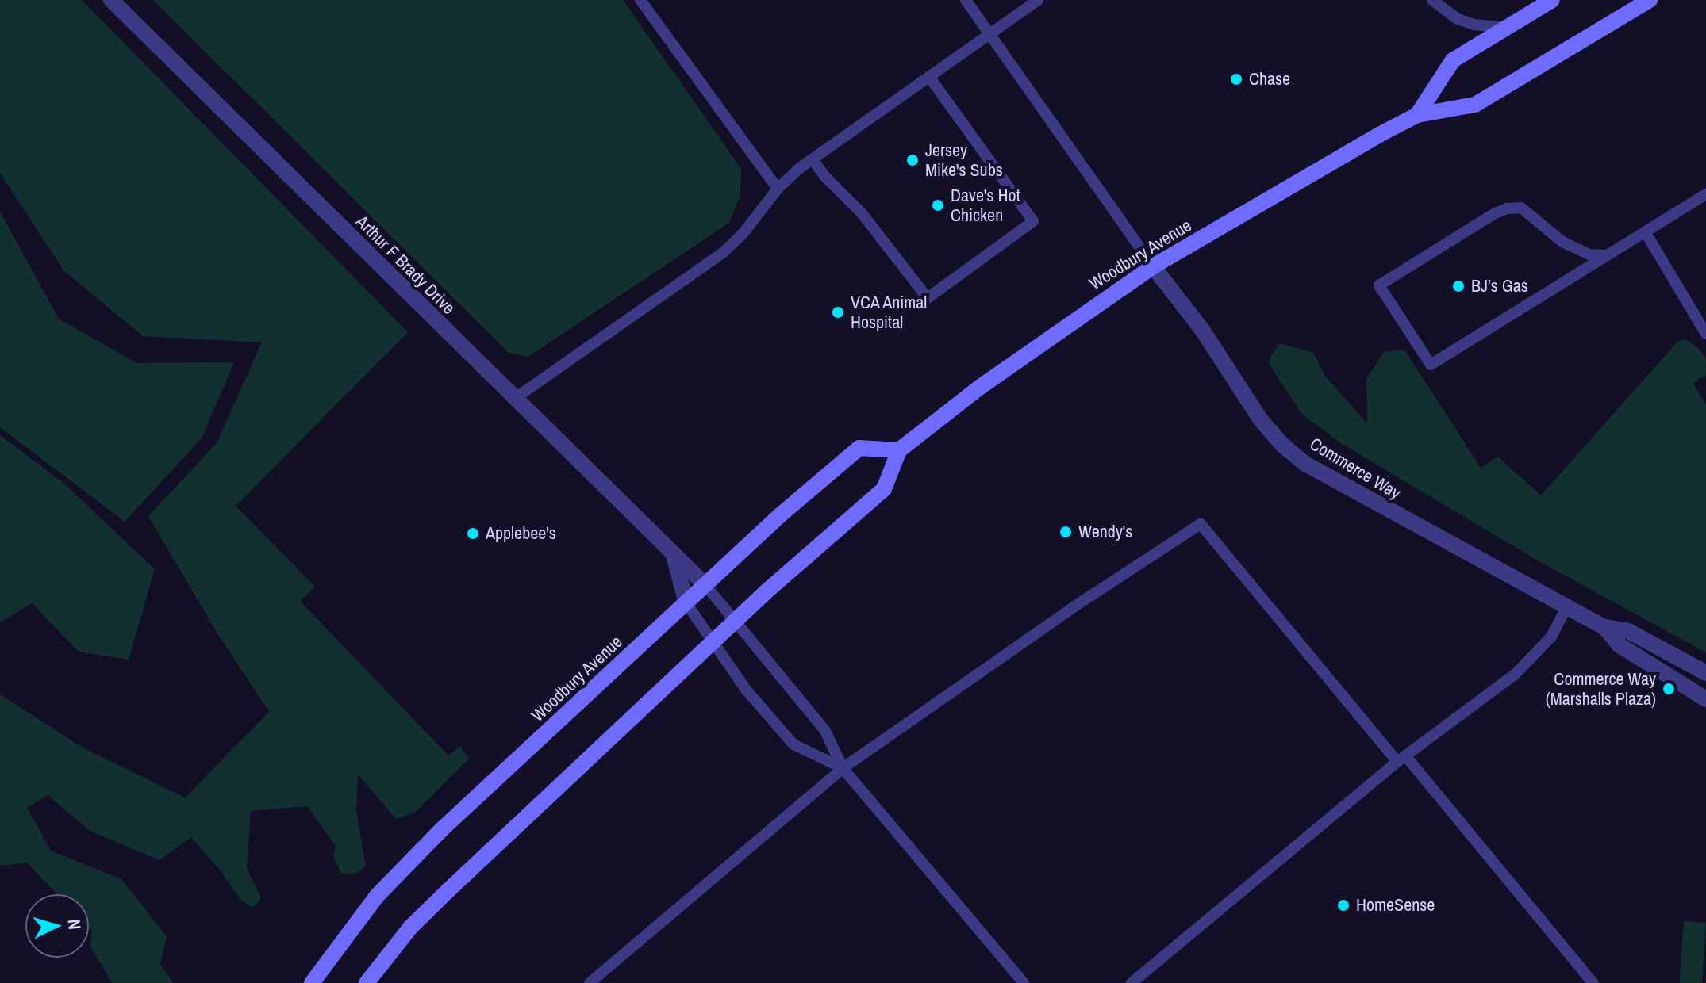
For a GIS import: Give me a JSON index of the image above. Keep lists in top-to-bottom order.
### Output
{
  "streets": {
    "main road": ["Woodbury Avenue"],
    "street": ["Arthur F Brady Drive", "Commerce Way"]
  },
  "crossings": [
    ["Woodbury Avenue", "Arthur F Brady Drive"],
    ["Woodbury Avenue", "Commerce Way"]
  ],
  "places": [
    "Chase",
    "Jersey Mike's Subs",
    "Dave's Hot Chicken",
    "BJ’s Gas",
    "VCA Animal Hospital",
    "Wendy's",
    "Applebee's",
    "Commerce Way (Marshalls Plaza)",
    "HomeSense"
  ],
  "north": "right"
}
